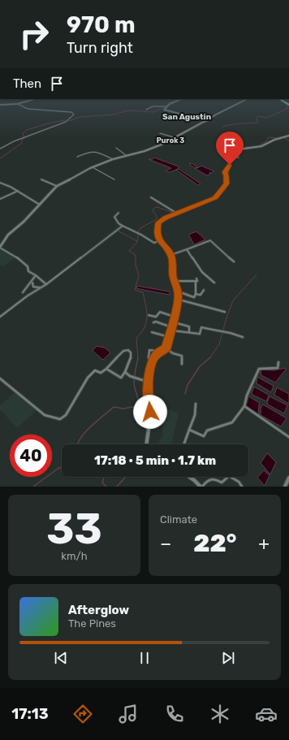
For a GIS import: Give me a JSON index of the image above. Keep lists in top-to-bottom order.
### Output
{
  "districts": ["San Agustin", "Purok 3"],
  "page": {
    "turn": ["970 m", "Turn right"],
    "then": "Then",
    "limit": "40",
    "trip": "17:18 · 5 min · 1.7 km",
    "tile": [
      ["33", "km/h"],
      "Climate"
    ],
    "heat": ["−", "22°", "+"],
    "song": ["Afterglow", "The Pines"],
    "tabs": "17:13"
  }
}
